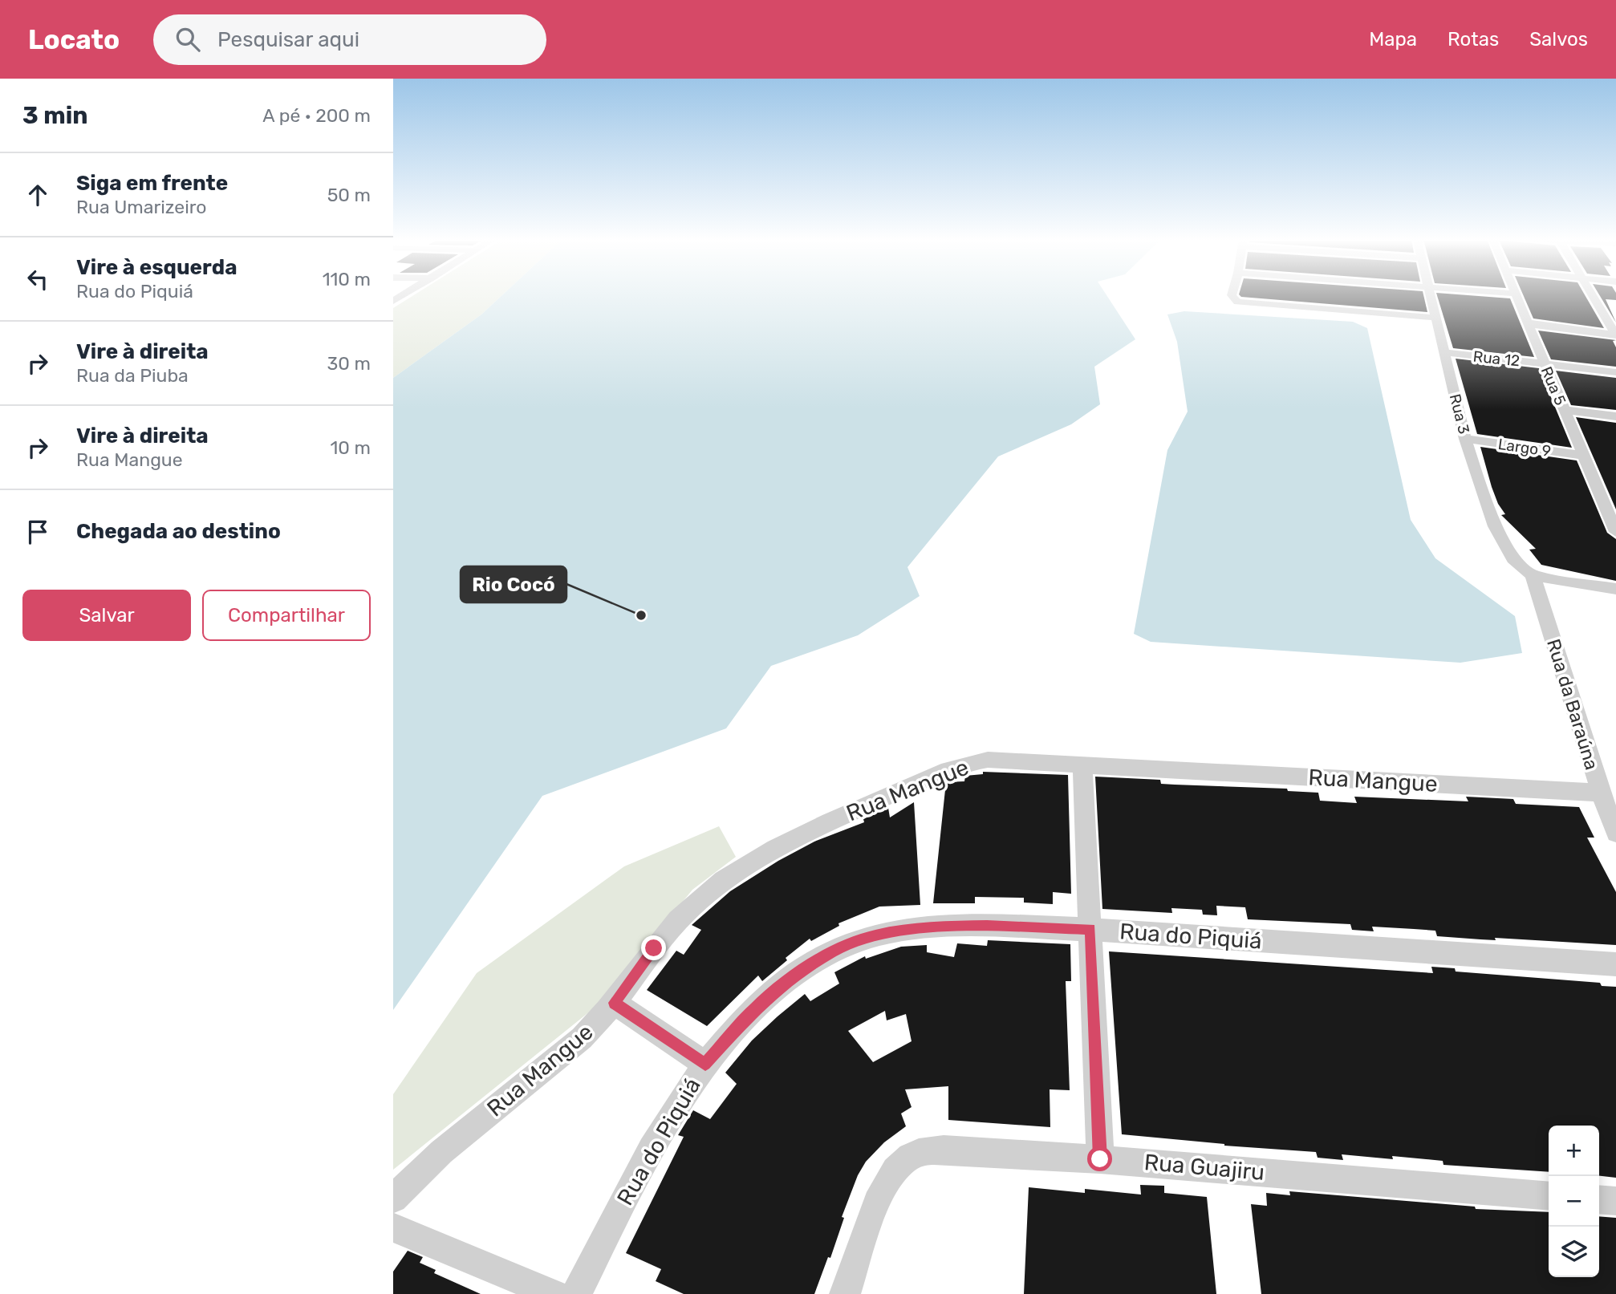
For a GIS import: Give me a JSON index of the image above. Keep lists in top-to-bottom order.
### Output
{
  "streets": {
    "street": [
      "Rua 12",
      "Rua 5",
      "Rua 3",
      "Largo 9",
      "Rua da Baraúna",
      "Rua Mangue",
      "Rua do Piquiá",
      "Rua Guajiru"
    ]
  },
  "crossings": [
    ["Rua 12", "Rua 5"],
    ["Rua 12", "Rua 3"],
    ["Rua 5", "Largo 9"],
    ["Rua 3", "Largo 9"],
    ["Rua 3", "Rua da Baraúna"],
    ["Rua da Baraúna", "Rua Mangue"]
  ],
  "places": ["Rio Cocó"],
  "page": {
    "header": "Locato",
    "search": "Pesquisar aqui",
    "nav": ["Mapa", "Rotas", "Salvos"],
    "heading": ["3 min", "A pé · 200 m"],
    "list": [
      ["Siga em frente", "Rua Umarizeiro", "50 m"],
      ["Vire à esquerda", "Rua do Piquiá", "110 m"],
      ["Vire à direita", "Rua da Piuba", "30 m"],
      ["Vire à direita", "Rua Mangue", "10 m"],
      "Chegada ao destino"
    ],
    "buttons": ["Salvar", "Compartilhar"],
    "map_buttons": ["+", "−"]
  }
}
